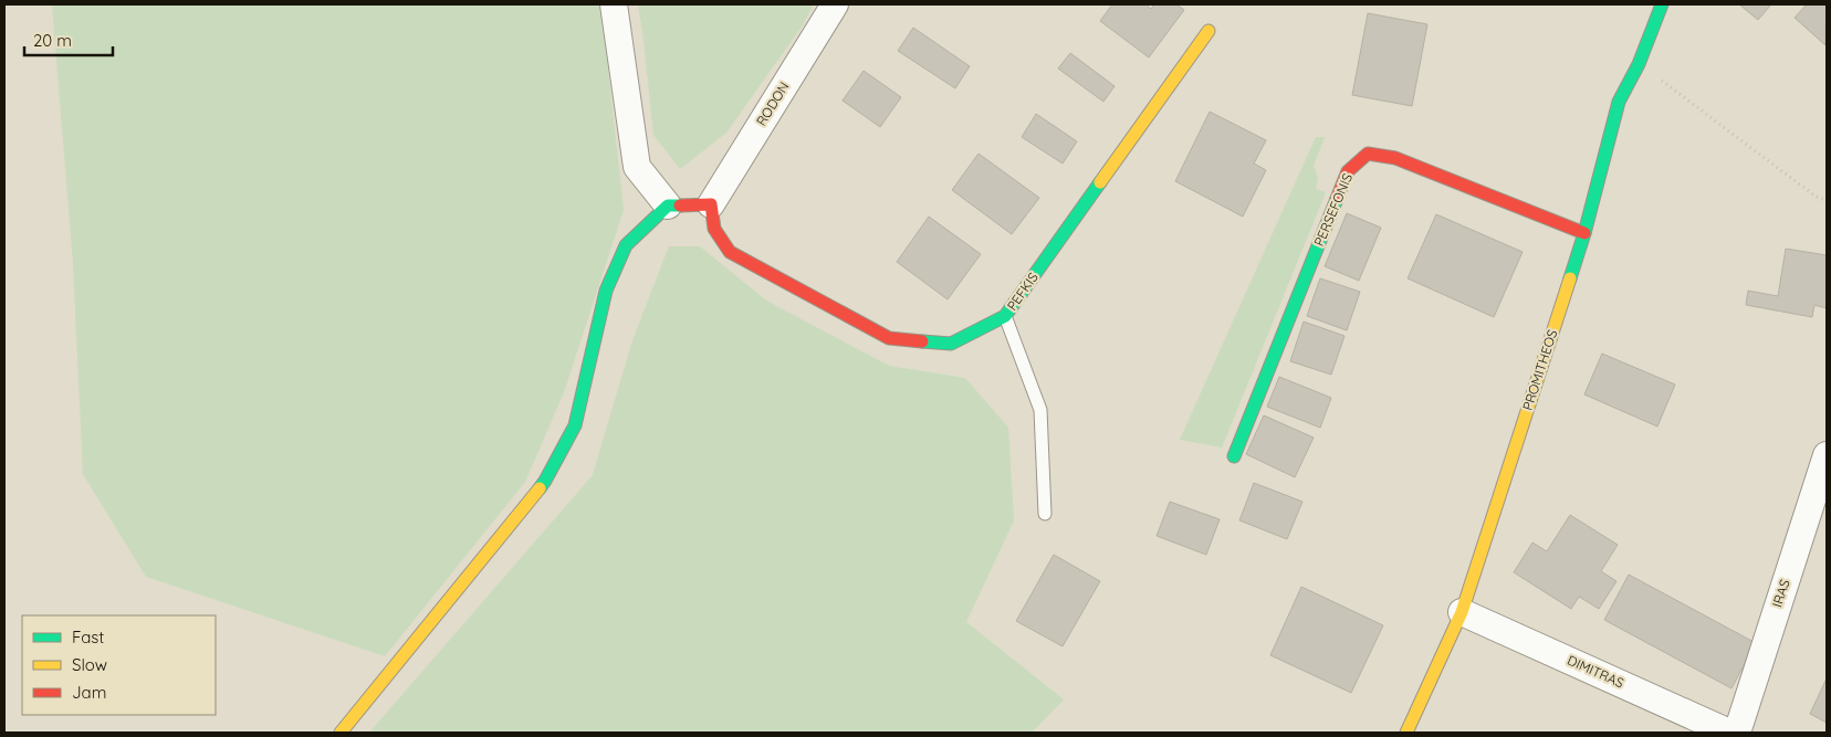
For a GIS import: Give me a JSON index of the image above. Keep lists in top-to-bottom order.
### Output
{
  "streets": {
    "street": [
      "RODON",
      "PERSEFONIS",
      "PEFKIS",
      "PROMITHEOS",
      "IRAS",
      "DIMITRAS"
    ]
  },
  "crossings": [
    ["RODON", "PEFKIS"],
    ["PERSEFONIS", "PROMITHEOS"],
    ["PROMITHEOS", "DIMITRAS"]
  ],
  "legend": ["Fast", "Slow", "Jam"],
  "scale_bar": "20 m"
}
